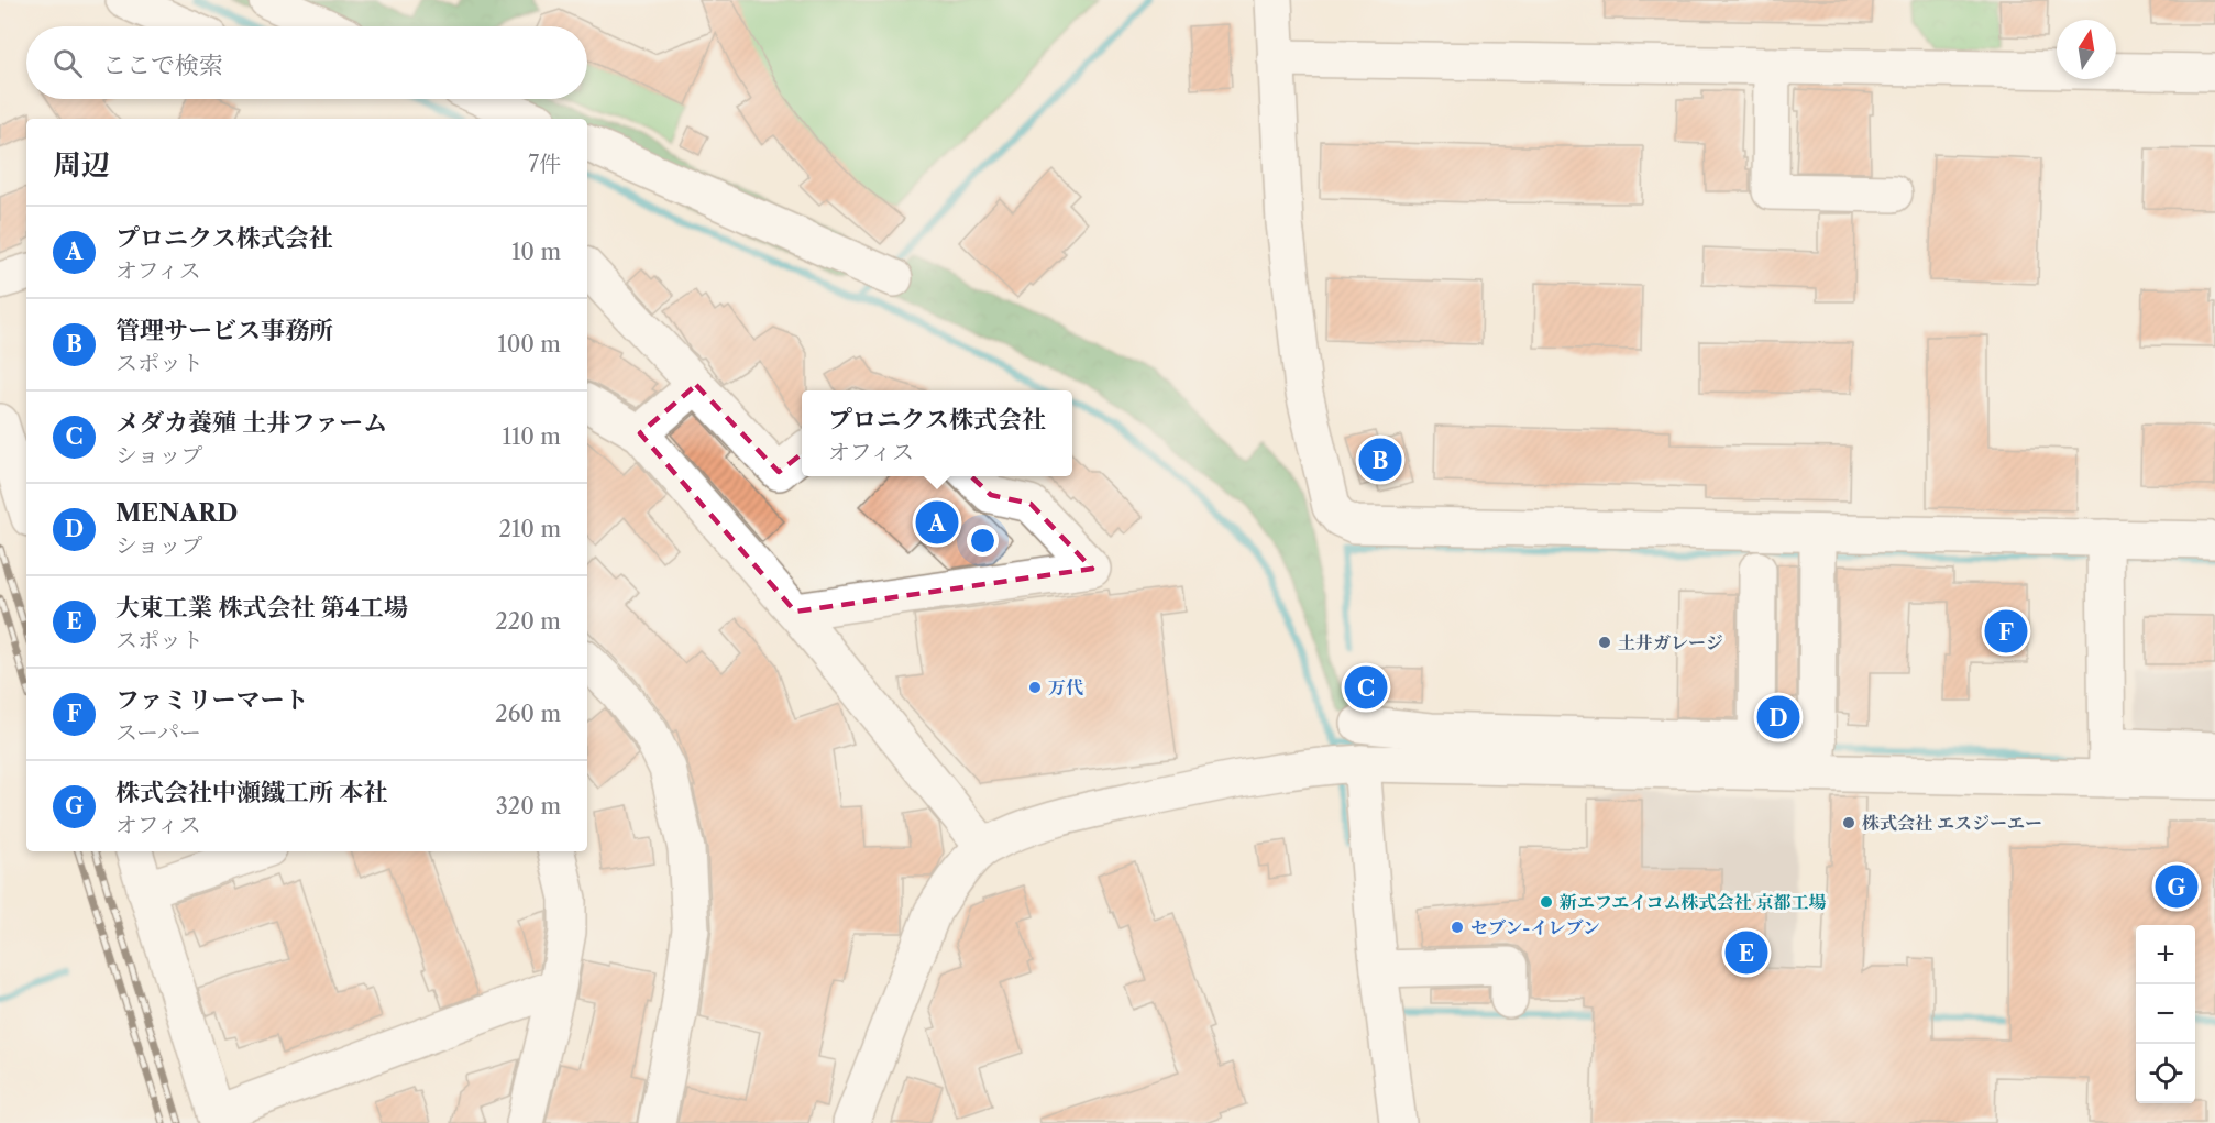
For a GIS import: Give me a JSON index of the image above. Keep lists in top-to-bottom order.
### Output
{
  "places": [
    "土井ガレージ",
    "万代",
    "株式会社 エスジーエー",
    "新エフエイコム株式会社 京都工場",
    "セブン-イレブン"
  ],
  "north": "top",
  "page": {
    "search": "ここで検索",
    "heading": ["周辺", "7件"],
    "list": [
      {
        "mark": "A",
        "name": "プロニクス株式会社",
        "note": "オフィス",
        "value": "10 m"
      },
      {
        "mark": "B",
        "name": "管理サービス事務所",
        "note": "スポット",
        "value": "100 m"
      },
      {
        "mark": "C",
        "name": "メダカ養殖 土井ファーム",
        "note": "ショップ",
        "value": "110 m"
      },
      {
        "mark": "D",
        "name": "MENARD",
        "note": "ショップ",
        "value": "210 m"
      },
      {
        "mark": "E",
        "name": "大東工業 株式会社 第4工場",
        "note": "スポット",
        "value": "220 m"
      },
      {
        "mark": "F",
        "name": "ファミリーマート",
        "note": "スーパー",
        "value": "260 m"
      },
      {
        "mark": "G",
        "name": "株式会社中瀬鐵工所 本社",
        "note": "オフィス",
        "value": "320 m"
      }
    ],
    "popup": ["プロニクス株式会社", "オフィス"],
    "pins": [
      "B",
      "A",
      "F",
      "C",
      "D",
      "G",
      "E"
    ],
    "map_buttons": ["+", "−"]
  }
}
